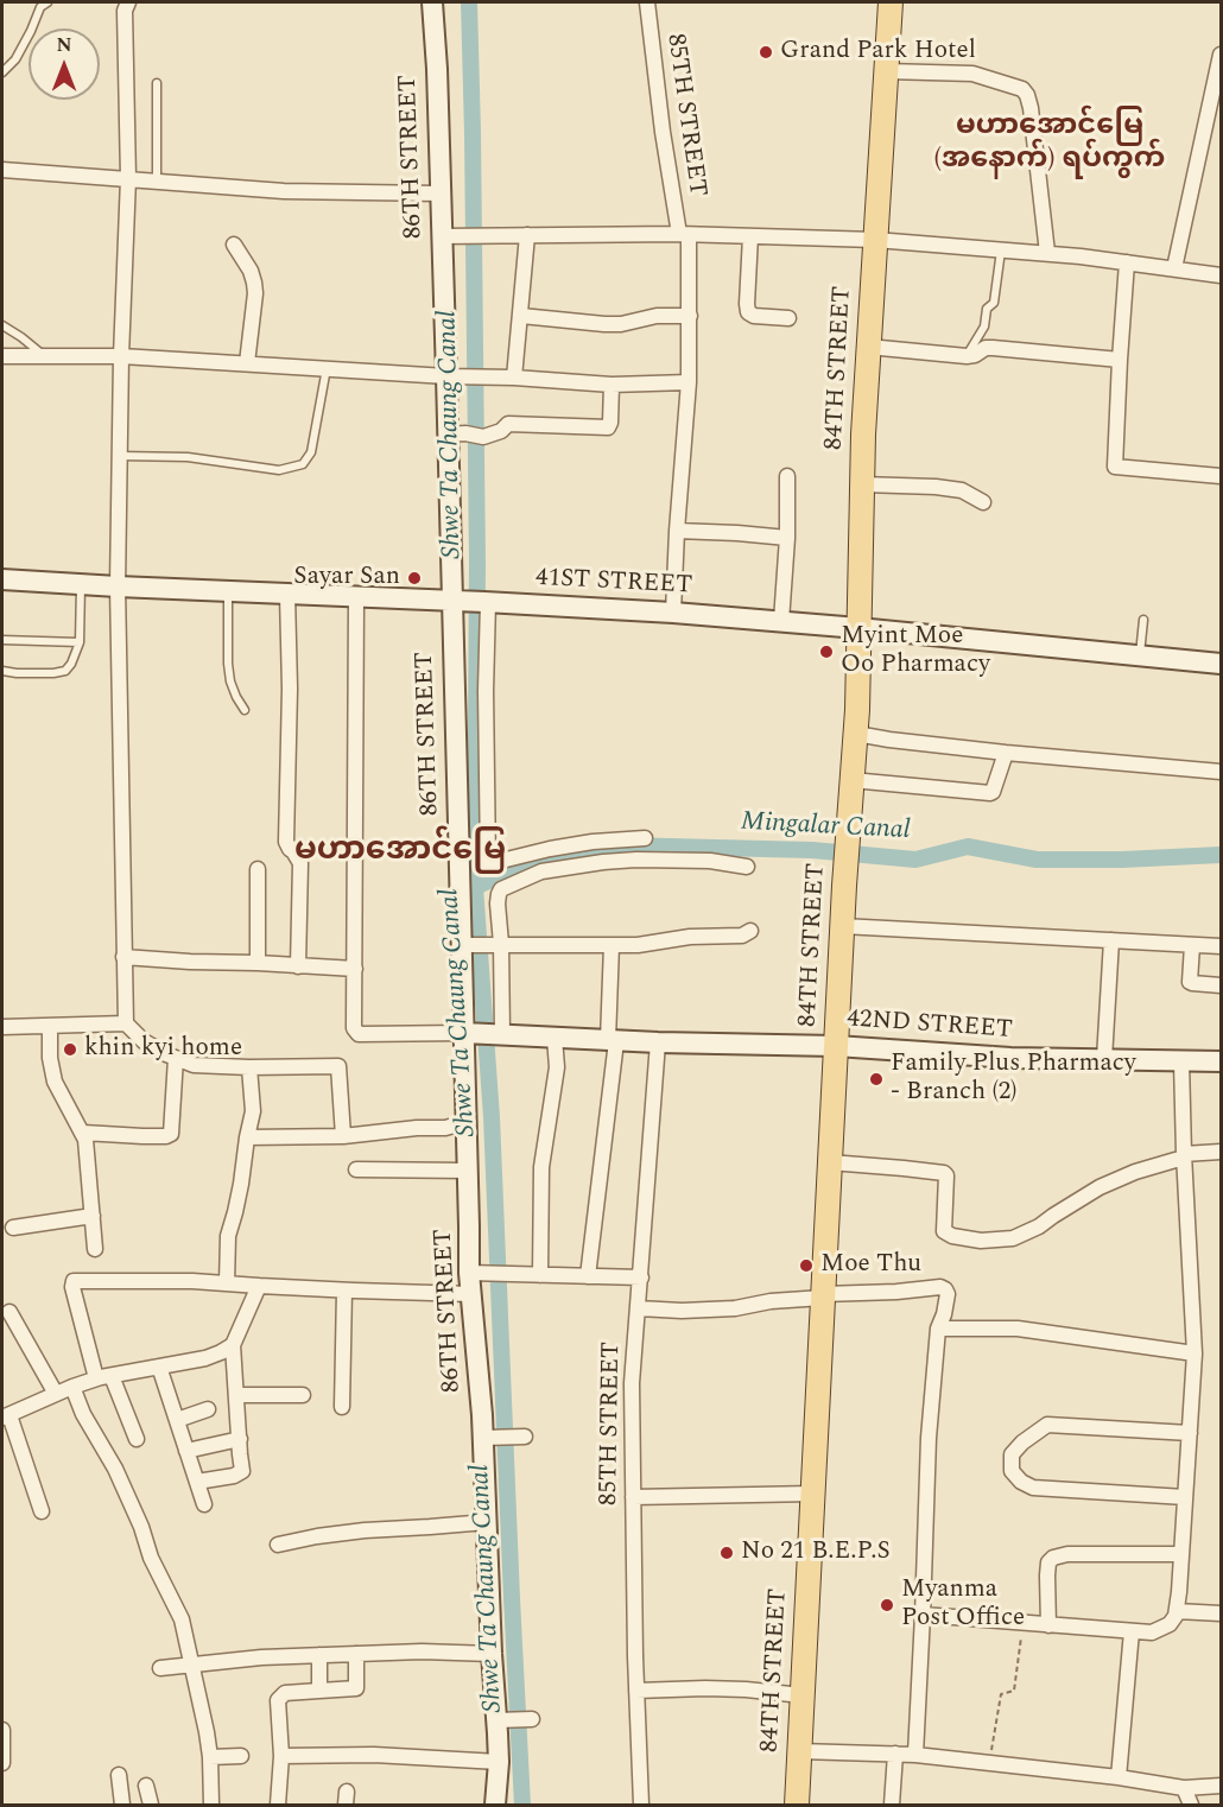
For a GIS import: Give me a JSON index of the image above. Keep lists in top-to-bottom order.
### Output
{
  "streets": {
    "main road": [
      "86TH STREET",
      "84TH STREET",
      "41ST STREET",
      "42ND STREET"
    ],
    "street": ["85TH STREET"]
  },
  "crossings": [
    ["85TH STREET", "41ST STREET"],
    ["85TH STREET", "42ND STREET"],
    ["86TH STREET", "41ST STREET"],
    ["86TH STREET", "42ND STREET"],
    ["84TH STREET", "41ST STREET"],
    ["84TH STREET", "42ND STREET"]
  ],
  "districts": ["မဟာအောင်မြေ (အနောက်) ရပ်ကွက်", "မဟာအောင်မြေ"],
  "water": ["Shwe Ta Chaung Canal", "Mingalar Canal"],
  "places": [
    "Grand Park Hotel",
    "Sayar San",
    "Myint Moe Oo Pharmacy",
    "khin kyi home",
    "Family Plus Pharmacy - Branch (2)",
    "Moe Thu",
    "No 21 B.E.P.S",
    "Myanma Post Office"
  ],
  "north": "top"
}
